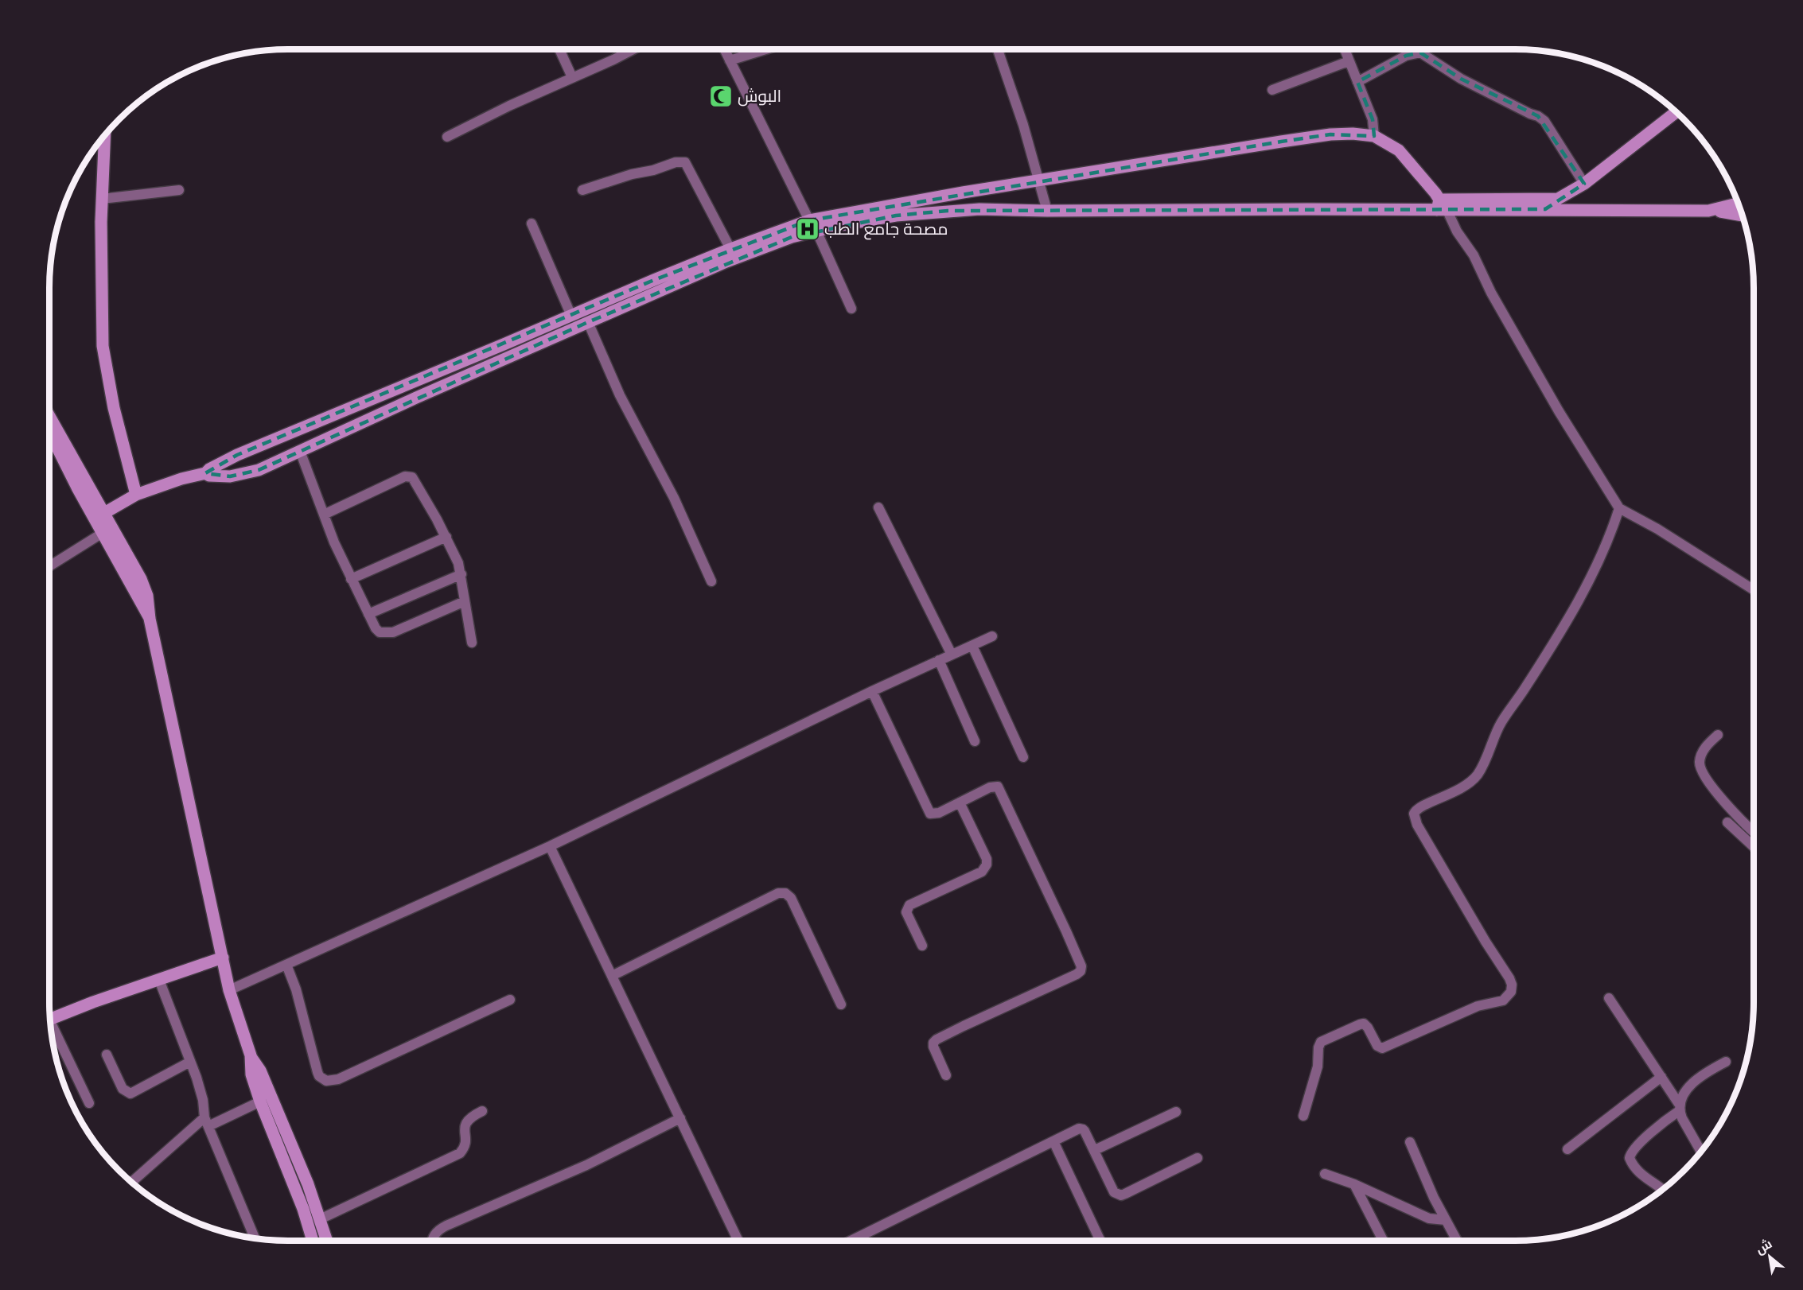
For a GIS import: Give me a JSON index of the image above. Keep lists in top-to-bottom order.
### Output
{
  "places": {
    "mosque": ["البوش"],
    "hospital": ["مصحة جامع الطب"]
  },
  "north": "top left"
}
